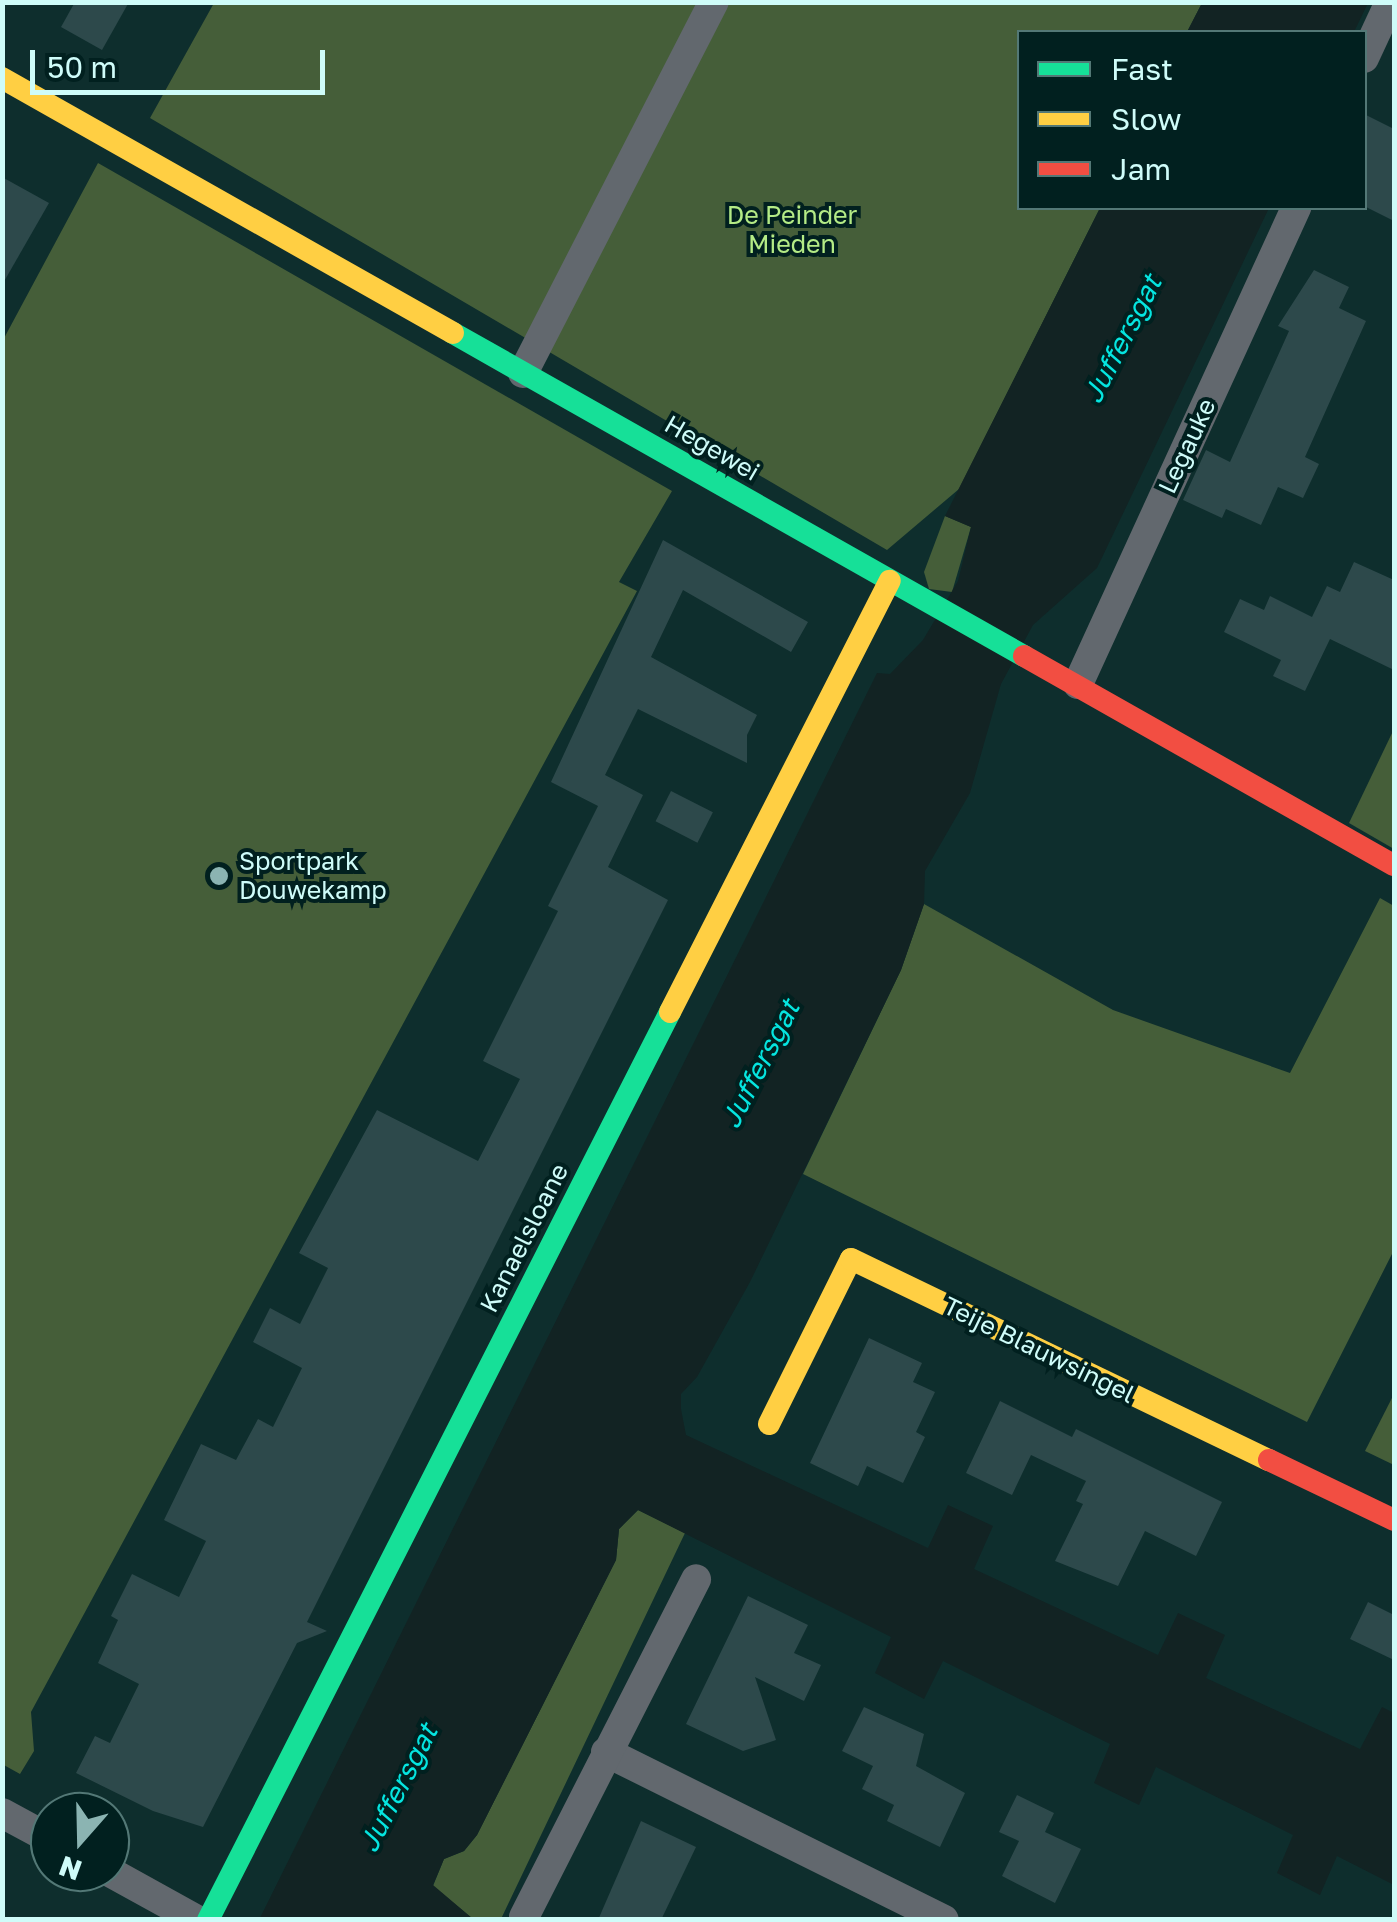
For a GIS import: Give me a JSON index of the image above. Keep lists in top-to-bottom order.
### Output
{
  "streets": {
    "street": [
      "Legauke",
      "Hegewei",
      "Kanaelsloane",
      "Teije Blauwsingel"
    ]
  },
  "crossings": [
    ["Legauke", "Hegewei"],
    ["Hegewei", "Kanaelsloane"]
  ],
  "water": ["Juffersgat"],
  "parks": ["De Peinder Mieden"],
  "places": ["Sportpark Douwekamp"],
  "legend": ["Fast", "Slow", "Jam"],
  "scale_bar": "50 m",
  "north": "bottom"
}
